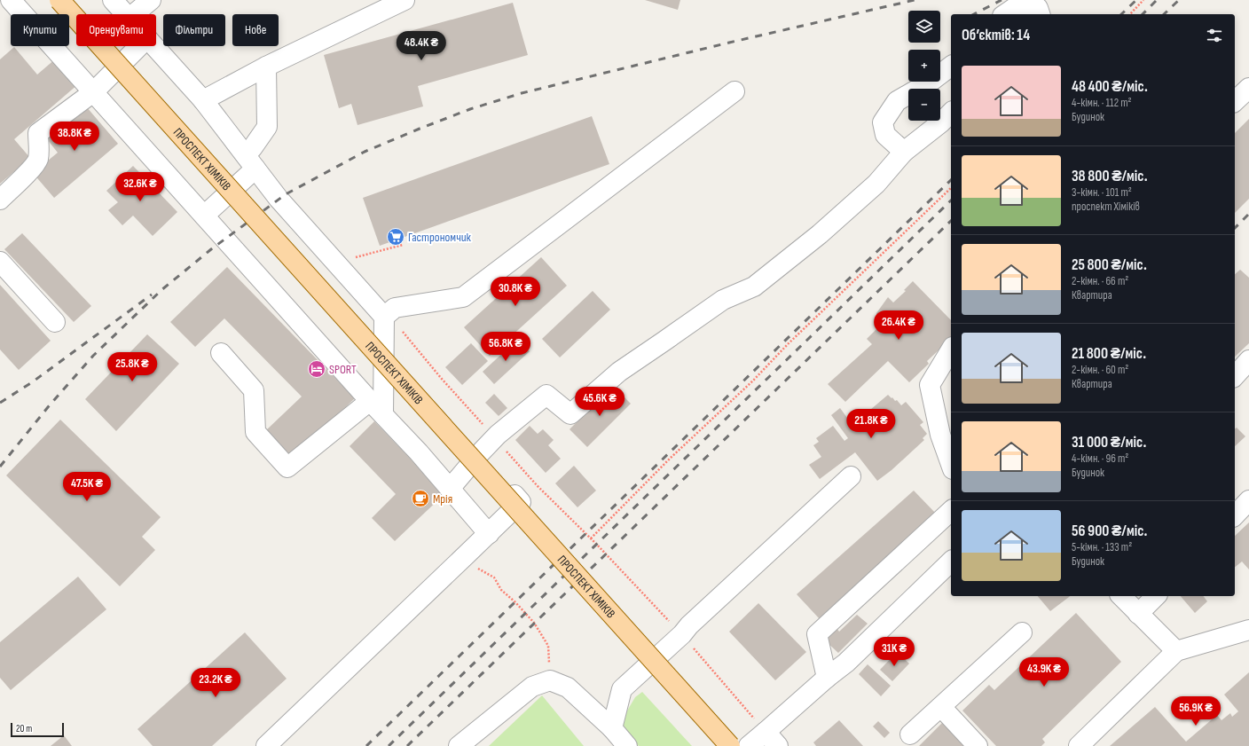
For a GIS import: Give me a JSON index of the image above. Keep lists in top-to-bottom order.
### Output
{
  "streets": {
    "main road": ["ПРОСПЕКТ ХІМІКІВ"]
  },
  "places": {
    "supermarket": ["Гастрономчик"],
    "hotel": ["SPORT"],
    "cafe": ["Мрія"]
  },
  "scale_bar": "20 m",
  "page": {
    "map_buttons": ["+", "−"],
    "chip": [
      "Купити",
      "Орендувати",
      "Фільтри",
      "Нове"
    ],
    "heading": "Об’єктів: 14",
    "price": [
      "48.4K ₴",
      "38.8K ₴",
      "32.6K ₴",
      "30.8K ₴",
      "26.4K ₴",
      "56.8K ₴",
      "25.8K ₴",
      "45.6K ₴",
      "21.8K ₴",
      "47.5K ₴",
      "31K ₴",
      "43.9K ₴",
      "23.2K ₴",
      "56.9K ₴"
    ],
    "list": [
      {
        "name": "48 400 ₴/міс.",
        "note": "4-кімн. · 112 m² · Будинок"
      },
      {
        "name": "38 800 ₴/міс.",
        "note": "3-кімн. · 101 m² · проспект Хіміків"
      },
      {
        "name": "25 800 ₴/міс.",
        "note": "2-кімн. · 66 m² · Квартира"
      },
      {
        "name": "21 800 ₴/міс.",
        "note": "2-кімн. · 60 m² · Квартира"
      },
      {
        "name": "31 000 ₴/міс.",
        "note": "4-кімн. · 96 m² · Будинок"
      },
      {
        "name": "56 900 ₴/міс.",
        "note": "5-кімн. · 133 m² · Будинок"
      }
    ],
    "scale": "20 m"
  }
}
